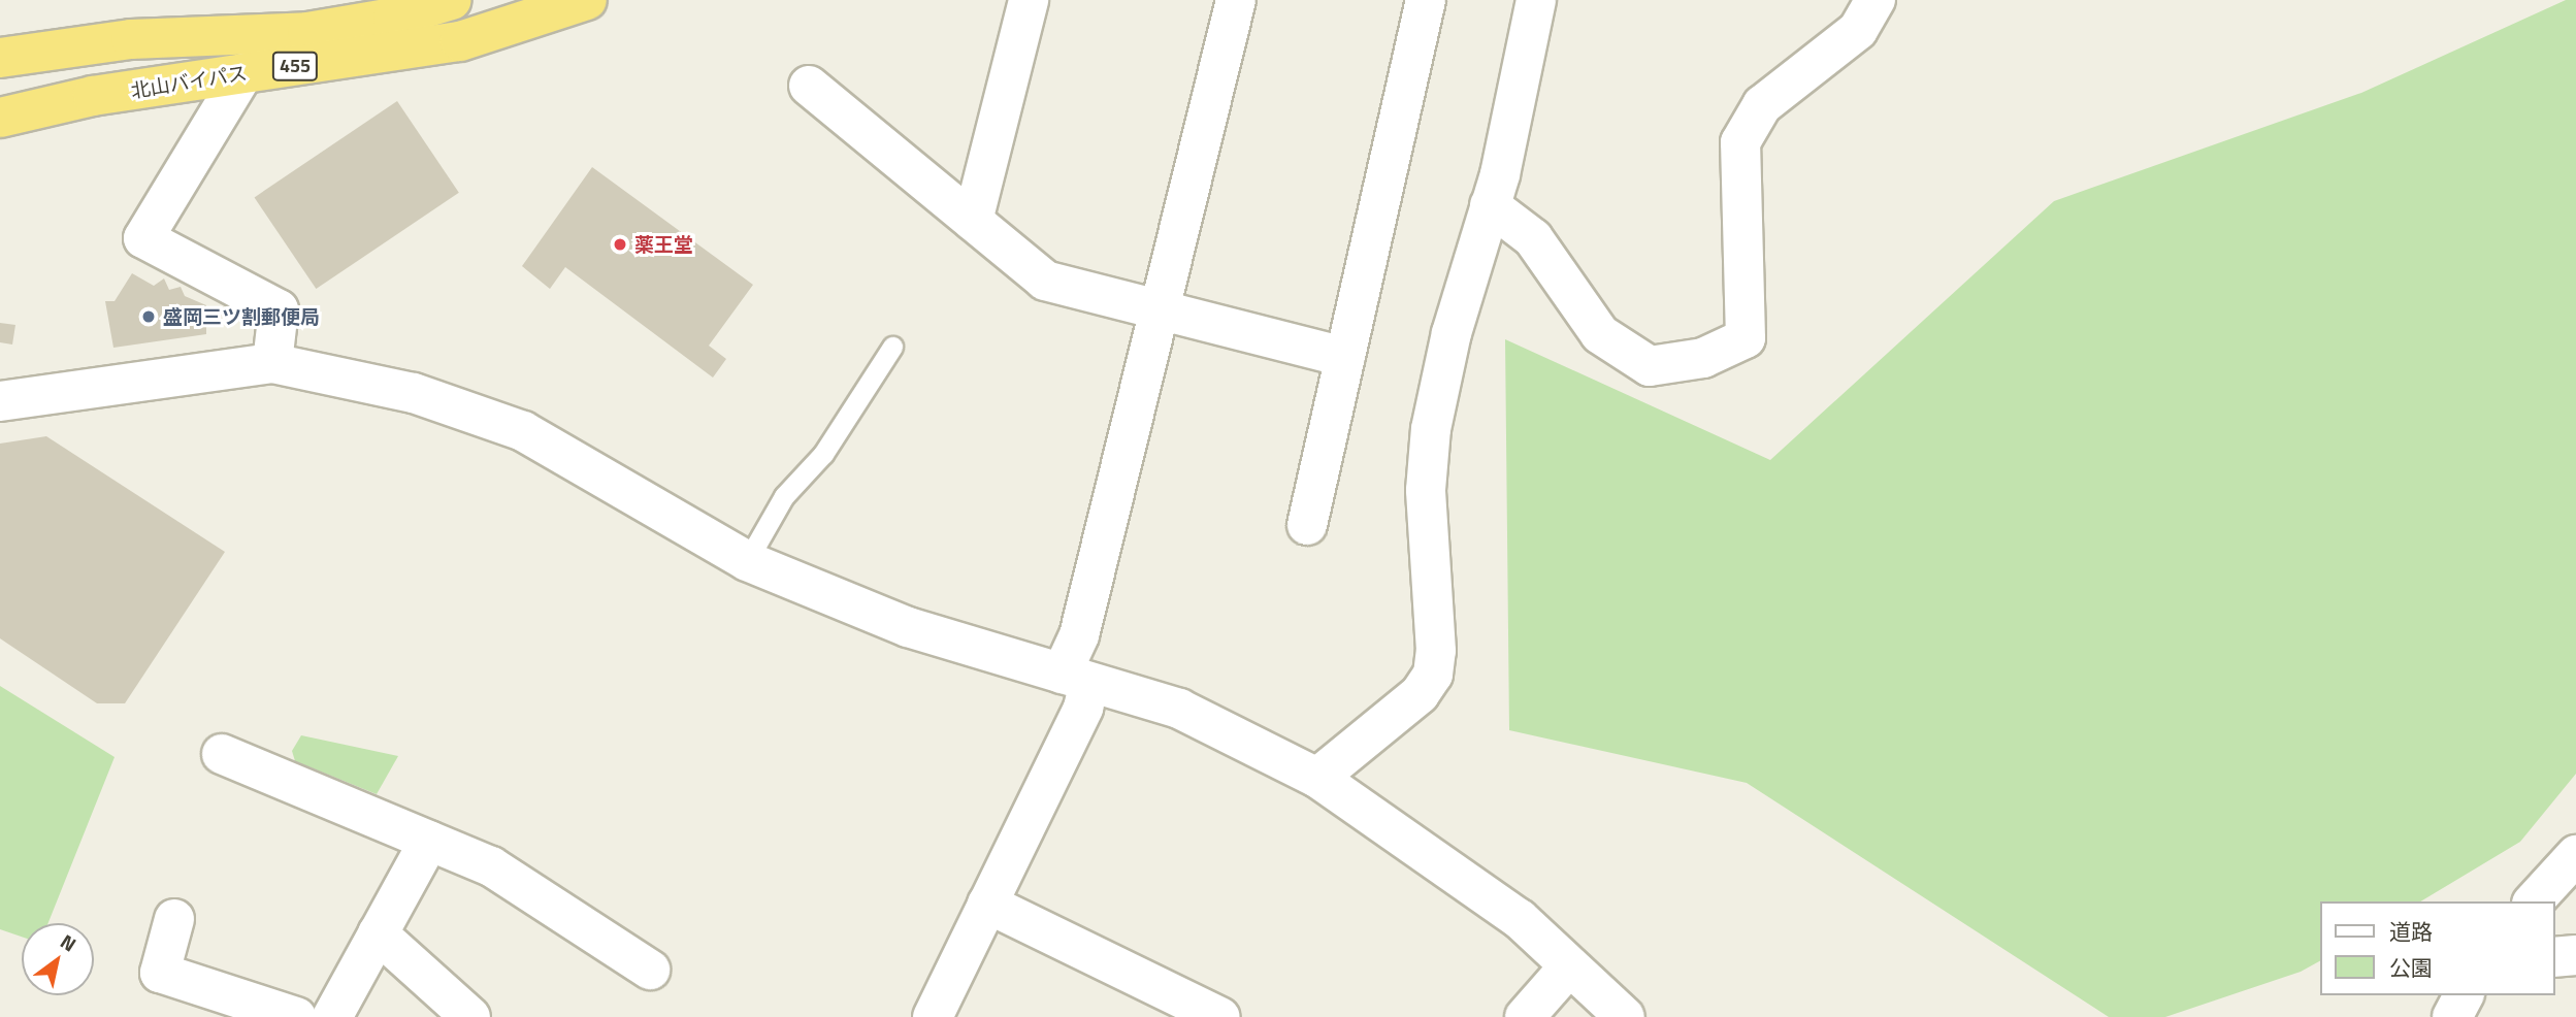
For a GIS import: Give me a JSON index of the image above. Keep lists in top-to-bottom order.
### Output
{
  "streets": {
    "highway": ["455", "北山バイパス"]
  },
  "places": ["薬王堂", "盛岡三ツ割郵便局"],
  "legend": ["道路", "公園"],
  "north": "top right"
}
